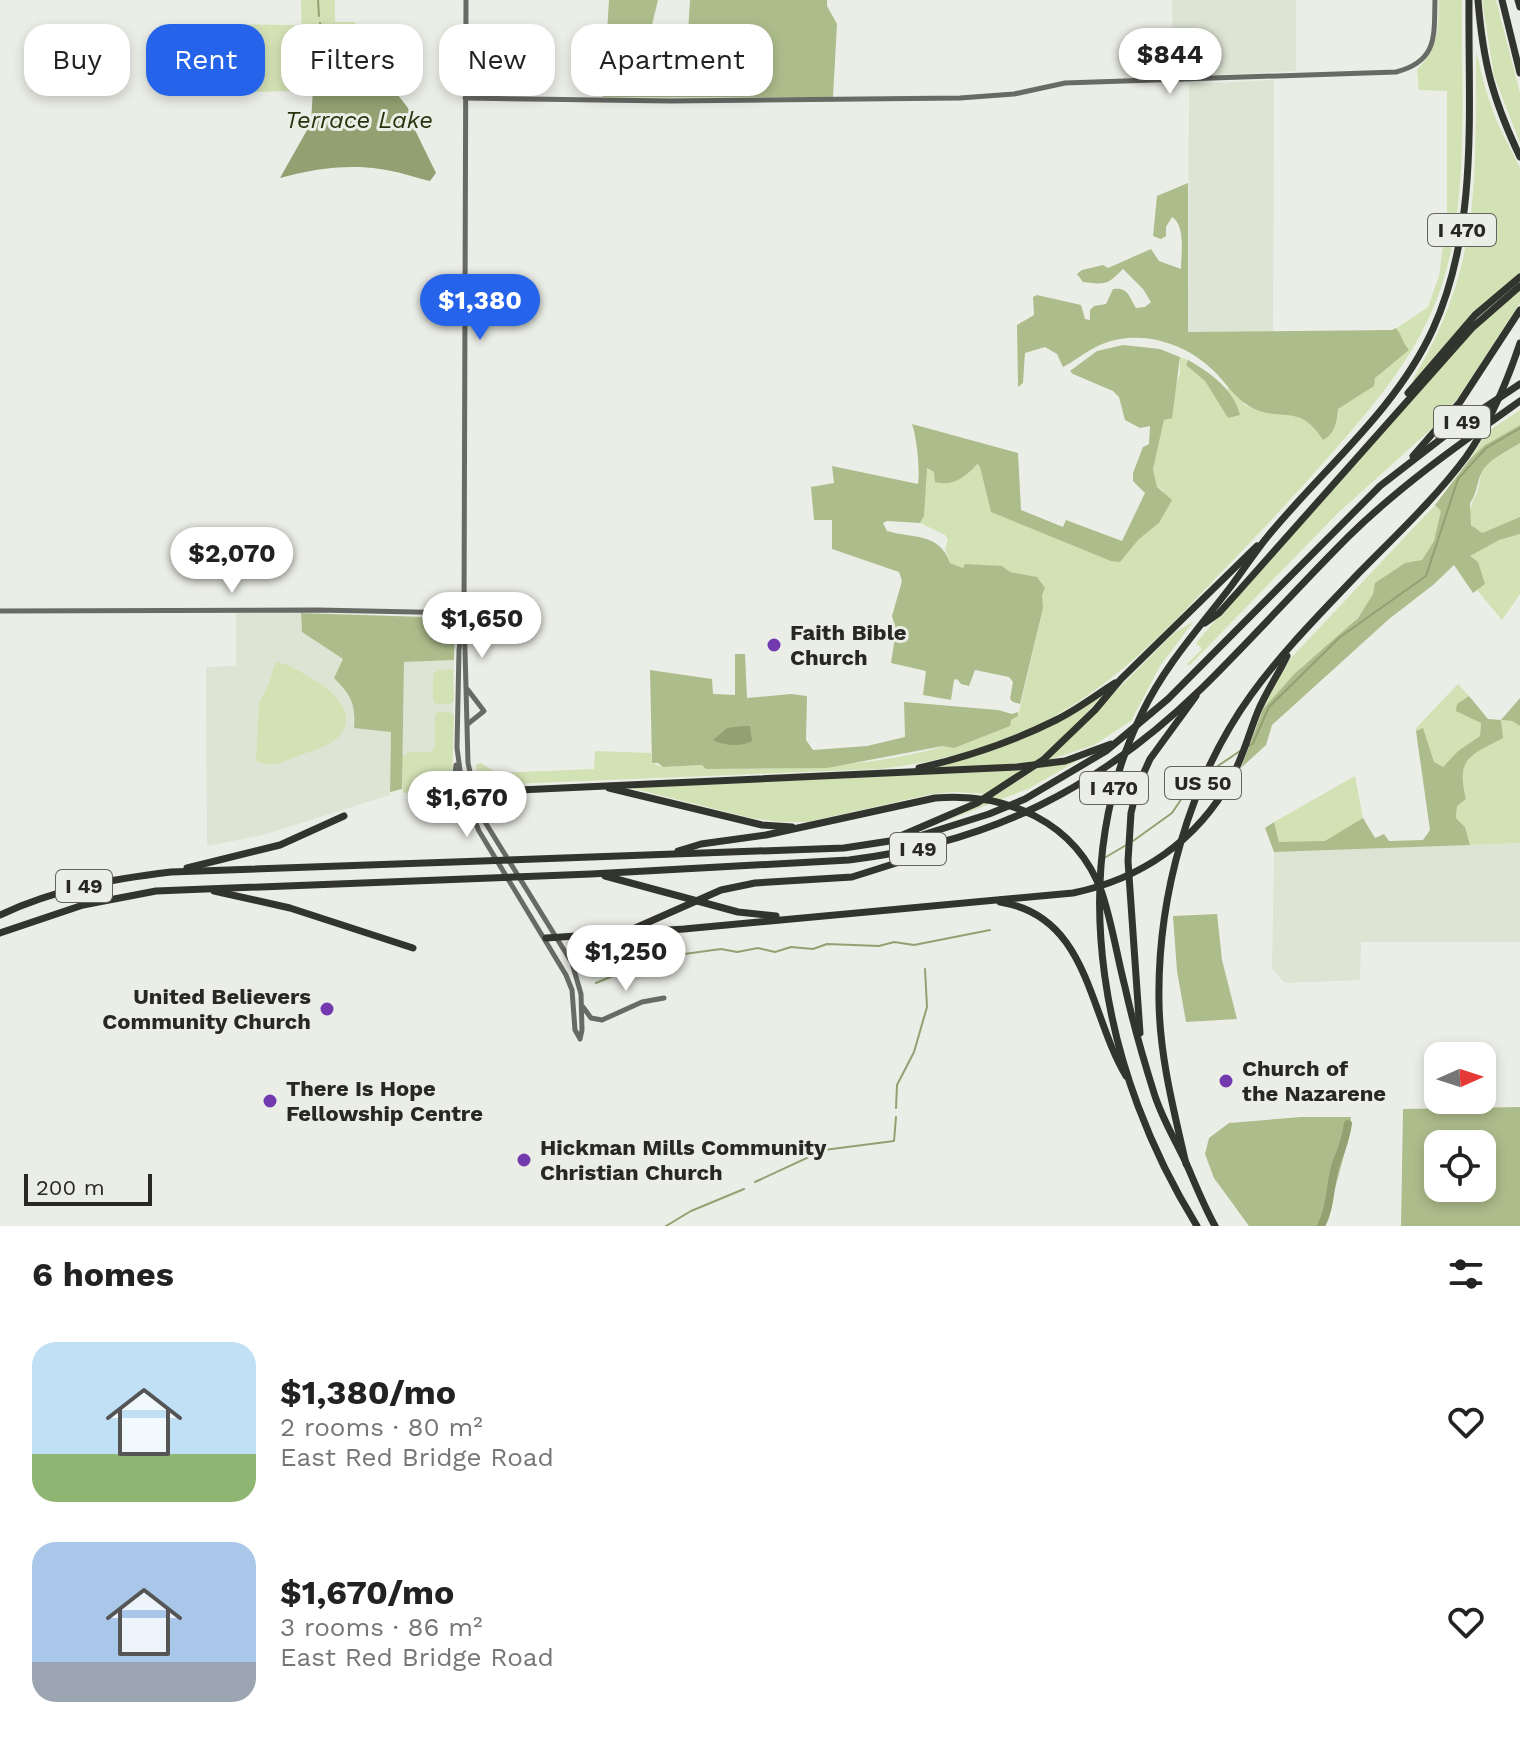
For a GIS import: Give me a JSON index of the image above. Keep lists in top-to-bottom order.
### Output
{
  "streets": {
    "highway": ["I 470", "I 49", "US 50"]
  },
  "water": ["Terrace Lake"],
  "places": [
    "Faith Bible Church",
    "United Believers Community Church",
    "Church of the Nazarene",
    "There Is Hope Fellowship Centre",
    "Hickman Mills Community Christian Church"
  ],
  "scale_bar": "200 m",
  "north": "right",
  "page": {
    "chip": [
      "Buy",
      "Rent",
      "Filters",
      "New",
      "Apartment"
    ],
    "price": [
      "$844",
      "$1,380",
      "$2,070",
      "$1,650",
      "$1,670",
      "$1,250"
    ],
    "scale": "200 m",
    "heading": "6 homes",
    "list": [
      {
        "name": "$1,380/mo",
        "note": "2 rooms · 80 m² · East Red Bridge Road"
      },
      {
        "name": "$1,670/mo",
        "note": "3 rooms · 86 m² · East Red Bridge Road"
      }
    ]
  }
}
